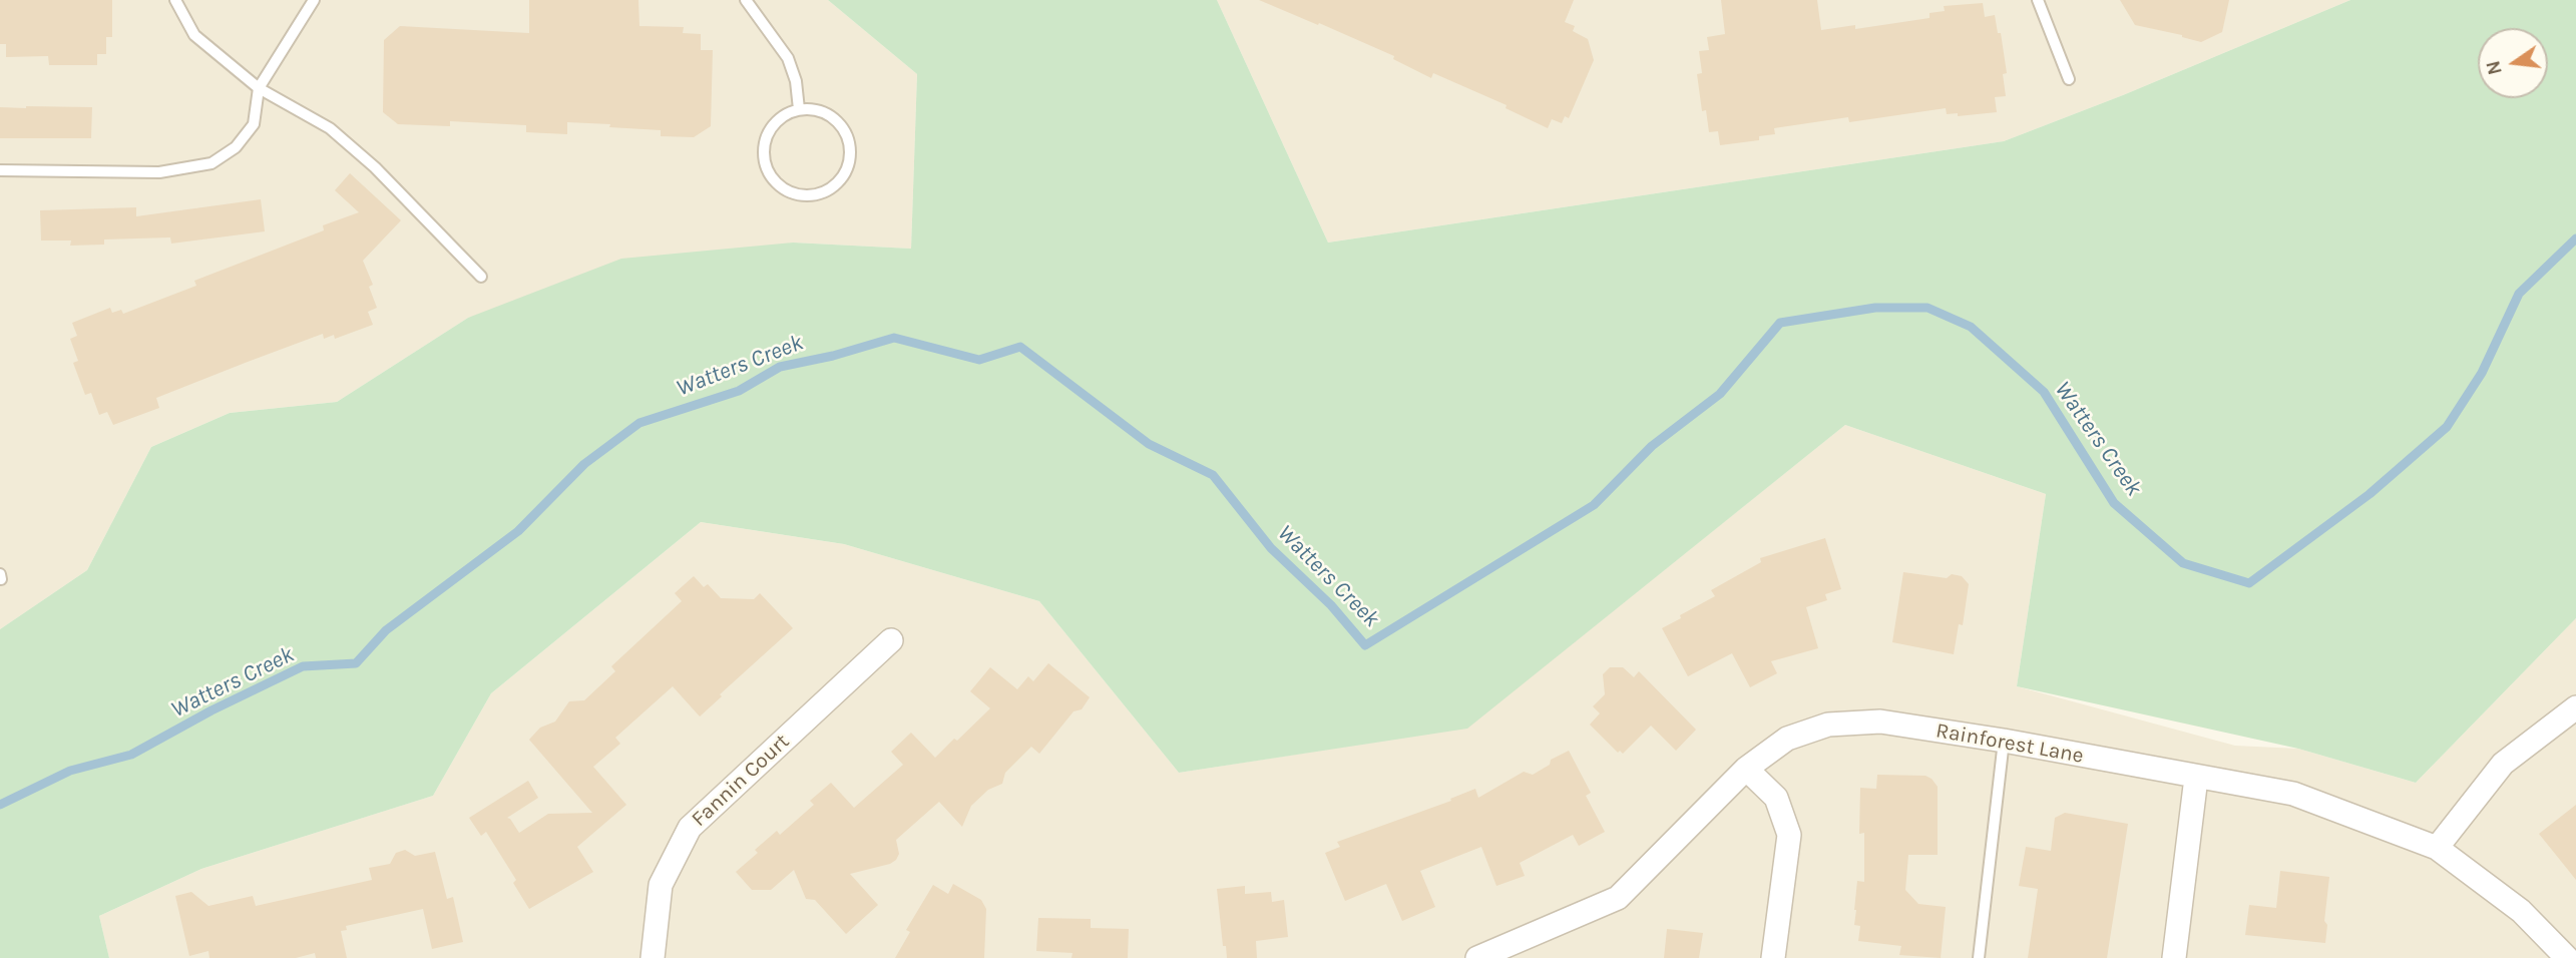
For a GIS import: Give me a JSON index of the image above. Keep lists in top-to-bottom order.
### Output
{
  "streets": {
    "street": ["Rainforest Lane", "Fannin Court"]
  },
  "water": ["Watters Creek"],
  "north": "left"
}
